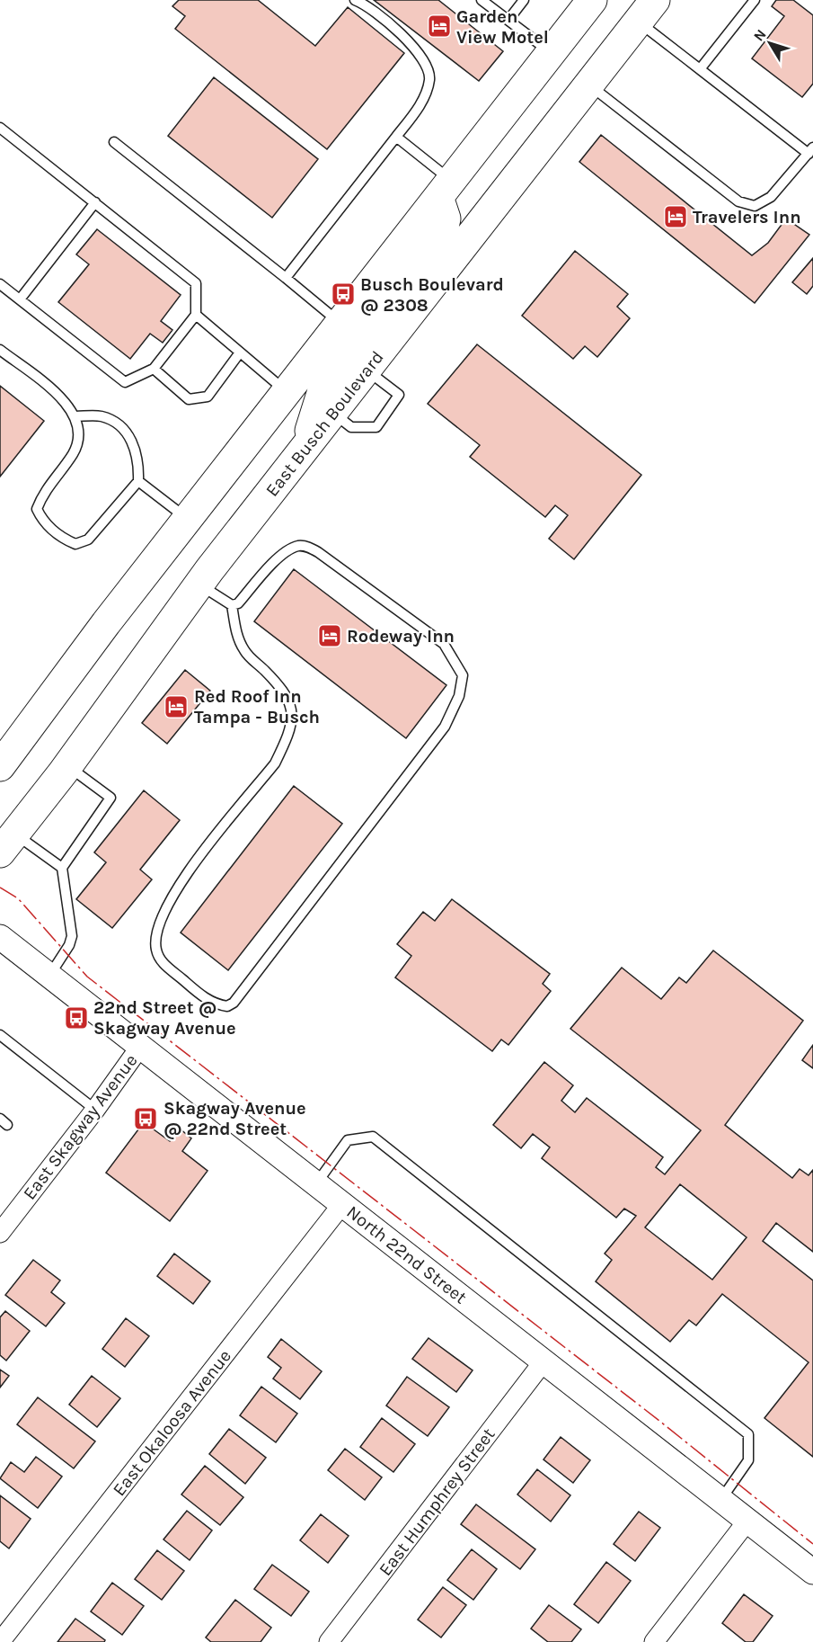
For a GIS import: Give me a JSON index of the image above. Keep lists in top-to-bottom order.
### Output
{
  "streets": {
    "main road": ["East Busch Boulevard"],
    "street": [
      "East Skagway Avenue",
      "North 22nd Street",
      "East Okaloosa Avenue",
      "East Humphrey Street"
    ]
  },
  "crossings": [
    ["East Skagway Avenue", "North 22nd Street"],
    ["North 22nd Street", "East Okaloosa Avenue"],
    ["North 22nd Street", "East Humphrey Street"]
  ],
  "places": {
    "hotel": [
      "Garden View Motel",
      "Travelers Inn",
      "Rodeway Inn",
      "Red Roof Inn Tampa - Busch"
    ],
    "bus stop": ["Busch Boulevard @ 2308", "22nd Street @ Skagway Avenue", "Skagway Avenue @ 22nd Street"]
  },
  "north": "top left"
}
